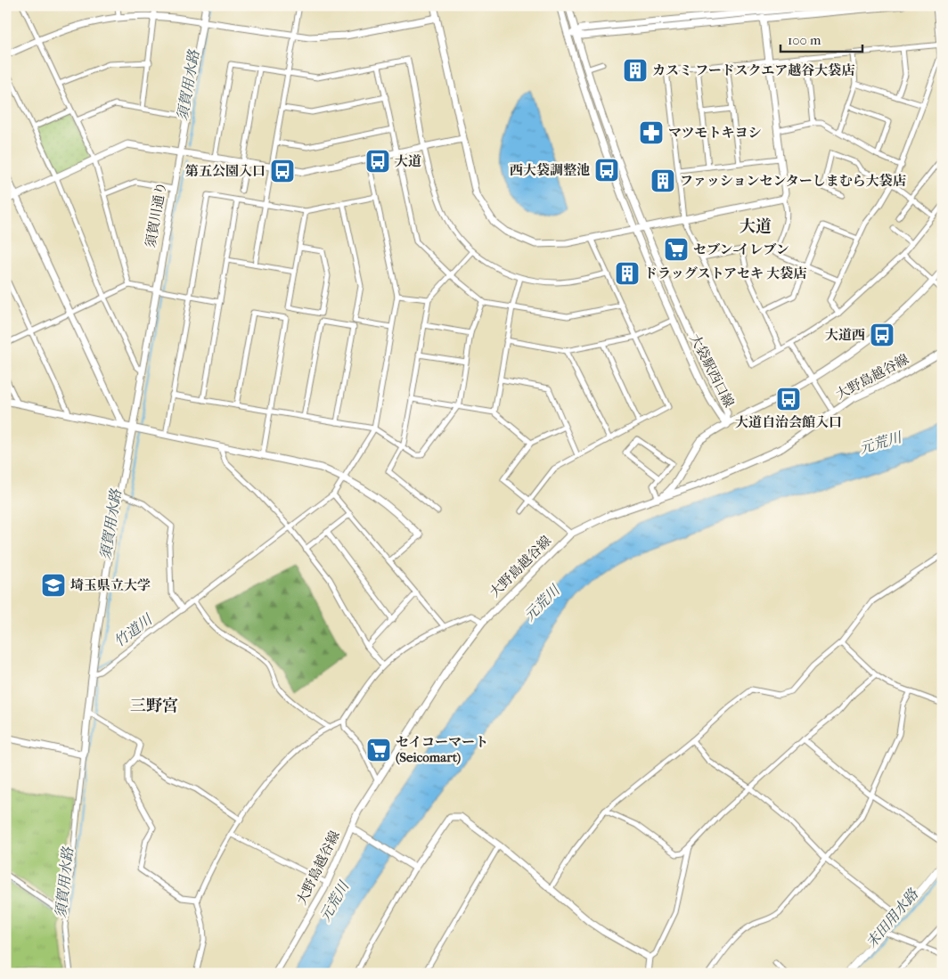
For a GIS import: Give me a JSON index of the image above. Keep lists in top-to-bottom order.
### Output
{
  "streets": {
    "street": ["須賀川通り", "大袋駅西口線", "大野島越谷線"]
  },
  "districts": ["大道", "三野宮"],
  "water": [
    "須賀用水路",
    "元荒川",
    "竹道川",
    "末田用水路"
  ],
  "places": {
    "building": ["カスミ フードスクエア越谷大袋店", "ファッションセンターしまむら大袋店", "ドラッグストアセキ 大袋店"],
    "pharmacy": ["マツモトキヨシ"],
    "bus stop": [
      "大道",
      "西大袋調整池",
      "第五公園入口",
      "大道西",
      "大道自治会館入口"
    ],
    "supermarket": ["セブン-イレブン", "セイコーマート (Seicomart)"],
    "school or university": ["埼玉県立大学"]
  },
  "scale_bar": "100 m"
}
